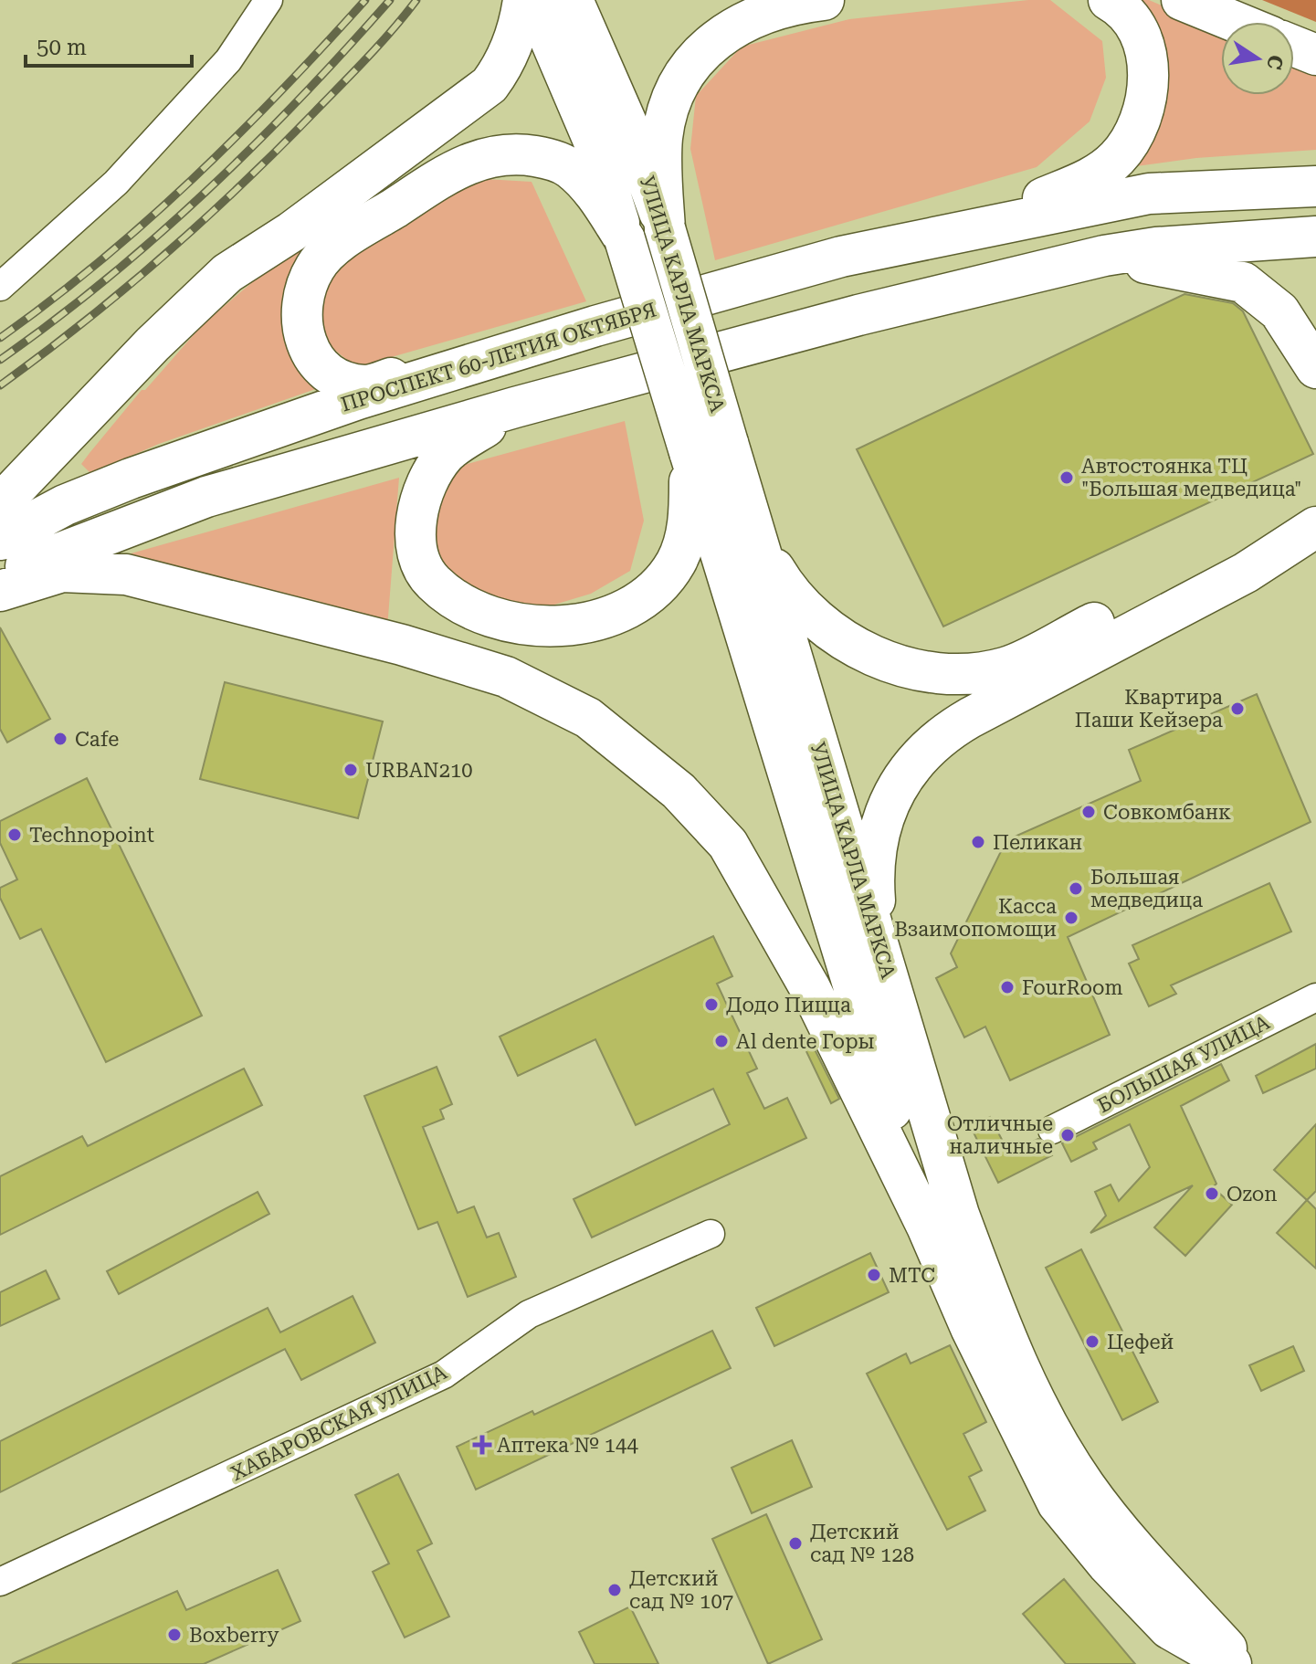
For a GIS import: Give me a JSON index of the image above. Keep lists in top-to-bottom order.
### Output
{
  "streets": {
    "main road": ["УЛИЦА КАРЛА МАРКСА", "ПРОСПЕКТ 60-ЛЕТИЯ ОКТЯБРЯ"],
    "street": ["БОЛЬШАЯ УЛИЦА", "ХАБАРОВСКАЯ УЛИЦА"]
  },
  "places": {
    "other": [
      "Автостоянка ТЦ \"Большая медведица\"",
      "Квартира Паши Кейзера",
      "Cafe",
      "URBAN210",
      "Совкомбанк",
      "Technopoint",
      "Пеликан",
      "Большая медведица",
      "Касса Взаимопомощи",
      "FourRoom",
      "Додо Пицца",
      "Al dente Горы",
      "Отличные наличные",
      "Ozon",
      "МТС",
      "Цефей",
      "Детский сад № 128",
      "Детский сад № 107",
      "Boxberry"
    ],
    "health": ["Аптека № 144"]
  },
  "scale_bar": "50 m",
  "north": "right"
}
